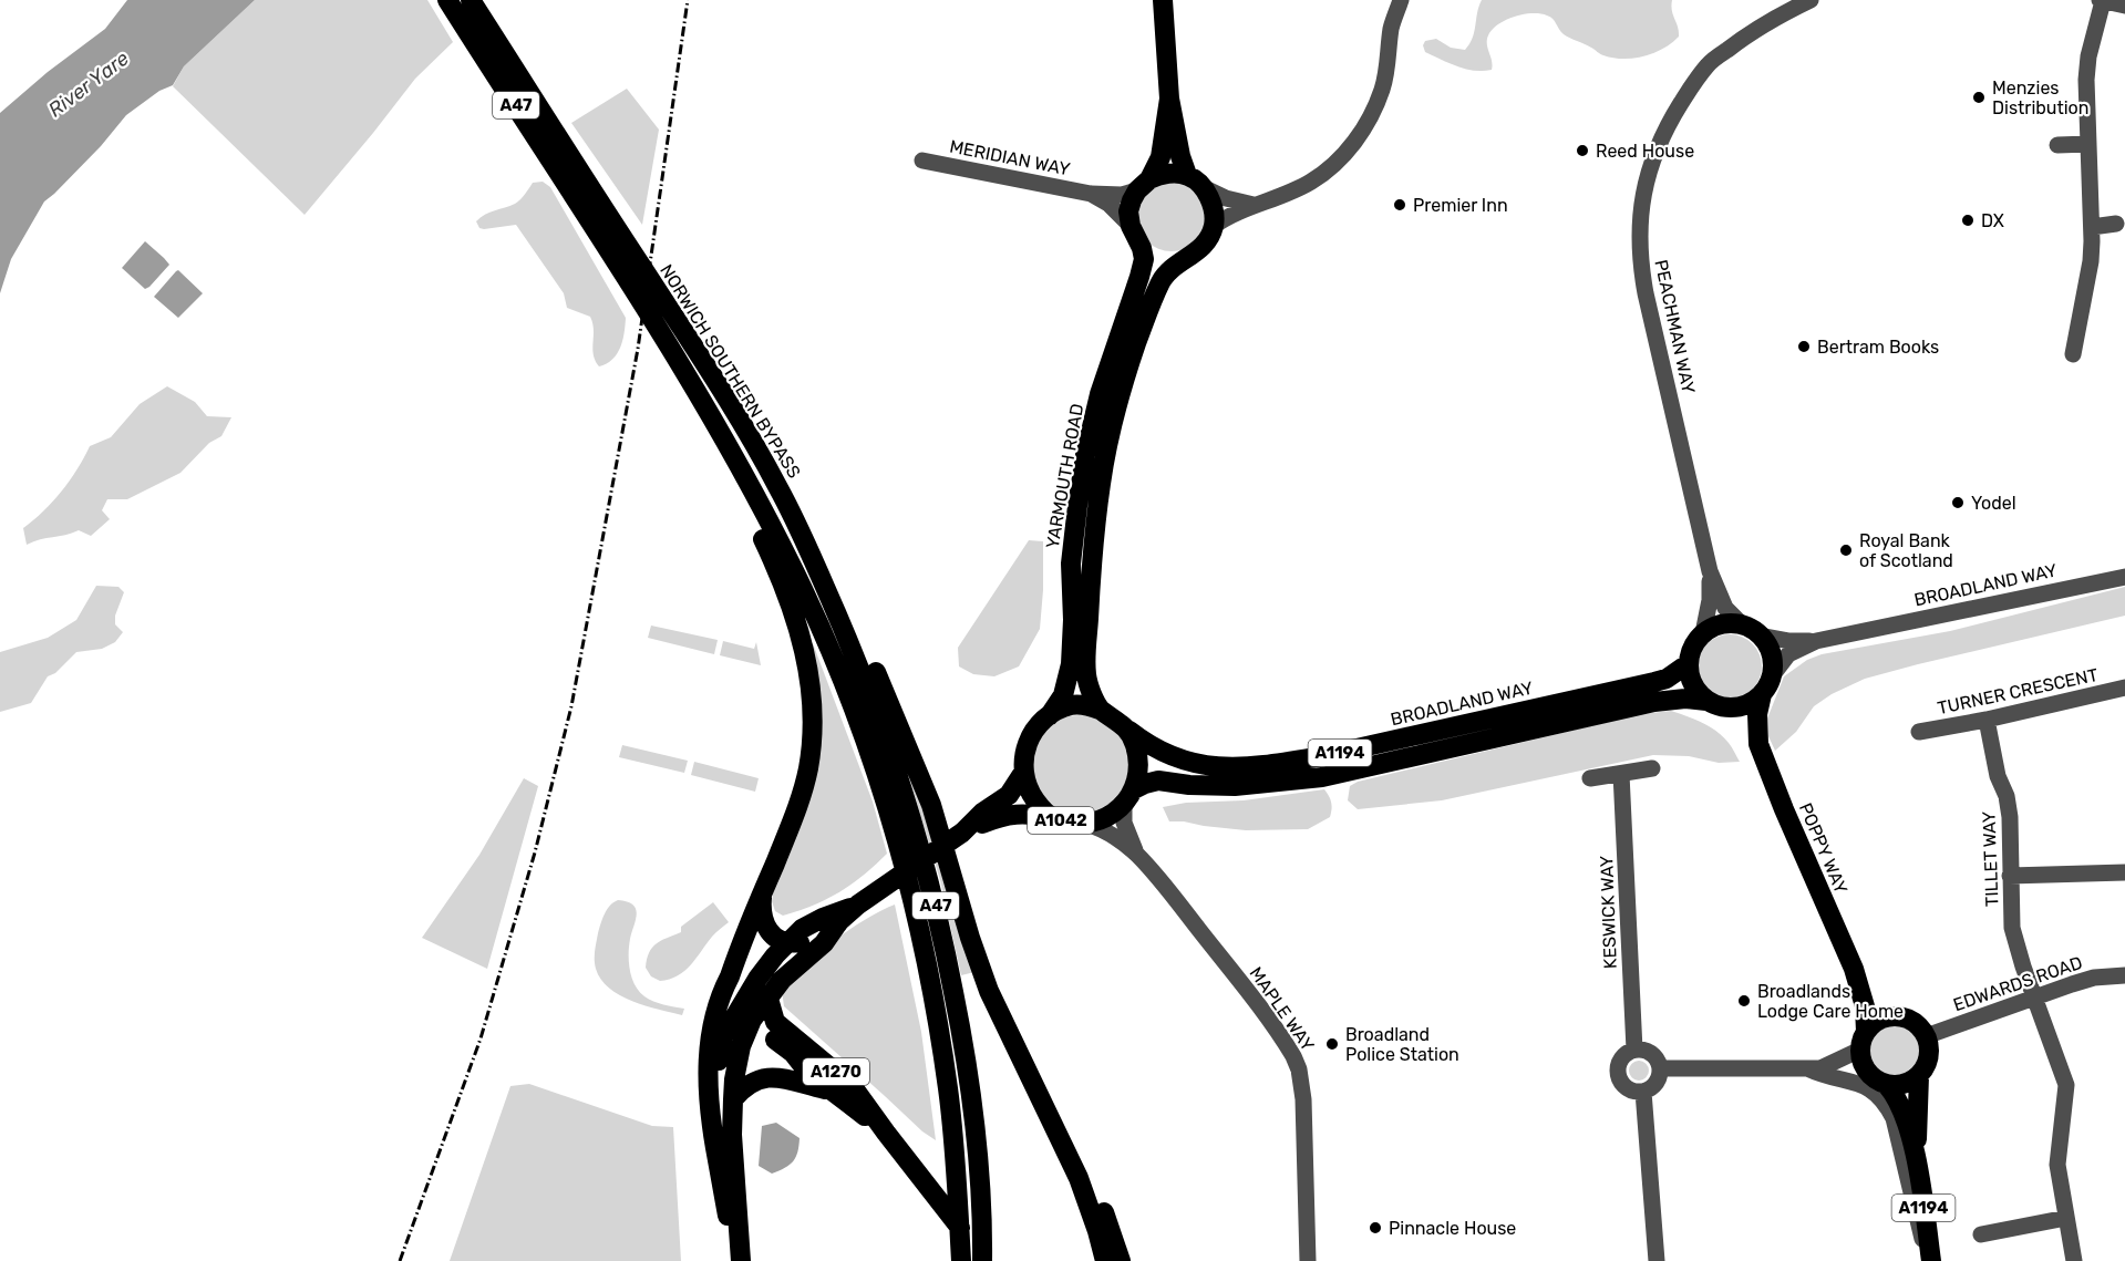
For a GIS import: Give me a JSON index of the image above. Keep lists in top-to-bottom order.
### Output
{
  "streets": {
    "highway": [
      "A47",
      "NORWICH SOUTHERN BYPASS",
      "YARMOUTH ROAD",
      "BROADLAND WAY",
      "A1194",
      "A1042",
      "POPPY WAY",
      "A1270"
    ],
    "street": [
      "MERIDIAN WAY",
      "PEACHMAN WAY",
      "TURNER CRESCENT",
      "TILLET WAY",
      "KESWICK WAY",
      "EDWARDS ROAD",
      "MAPLE WAY"
    ]
  },
  "crossings": [
    ["A47", "NORWICH SOUTHERN BYPASS"],
    ["MERIDIAN WAY", "YARMOUTH ROAD"],
    ["PEACHMAN WAY", "BROADLAND WAY"],
    ["PEACHMAN WAY", "A1194"],
    ["PEACHMAN WAY", "POPPY WAY"],
    ["NORWICH SOUTHERN BYPASS", "A1270"],
    ["YARMOUTH ROAD", "BROADLAND WAY"],
    ["YARMOUTH ROAD", "A1194"],
    ["YARMOUTH ROAD", "A1042"],
    ["YARMOUTH ROAD", "MAPLE WAY"],
    ["YARMOUTH ROAD", "A1270"],
    ["BROADLAND WAY", "A1194"],
    ["BROADLAND WAY", "A1042"],
    ["BROADLAND WAY", "POPPY WAY"],
    ["BROADLAND WAY", "MAPLE WAY"],
    ["TURNER CRESCENT", "TILLET WAY"],
    ["A1194", "A1042"],
    ["A1194", "POPPY WAY"],
    ["A1194", "EDWARDS ROAD"],
    ["A1194", "MAPLE WAY"],
    ["A1042", "MAPLE WAY"],
    ["POPPY WAY", "EDWARDS ROAD"],
    ["TILLET WAY", "EDWARDS ROAD"]
  ],
  "water": ["River Yare"],
  "places": [
    "Menzies Distribution",
    "Reed House",
    "Premier Inn",
    "DX",
    "Bertram Books",
    "Yodel",
    "Royal Bank of Scotland",
    "Broadlands Lodge Care Home",
    "Broadland Police Station",
    "Pinnacle House"
  ]
}
